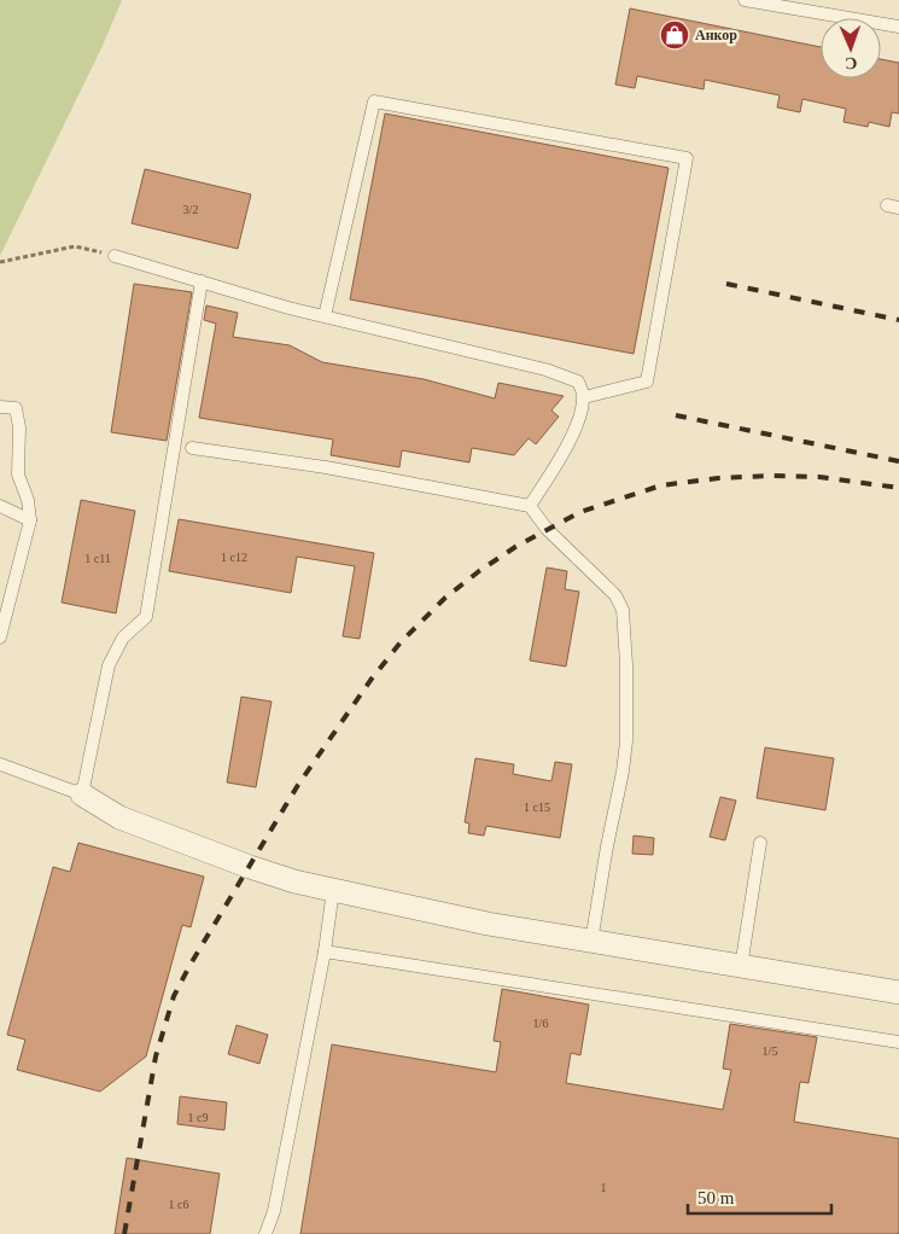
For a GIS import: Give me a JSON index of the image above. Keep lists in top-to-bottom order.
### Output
{
  "places": {
    "shop": ["Анкор"]
  },
  "house_numbers": [
    "3/2",
    "1 с12",
    "1 с11",
    "1 с15",
    "1/6",
    "1/5",
    "1 с9",
    "1",
    "1 с6"
  ],
  "scale_bar": "50 m",
  "north": "bottom"
}
